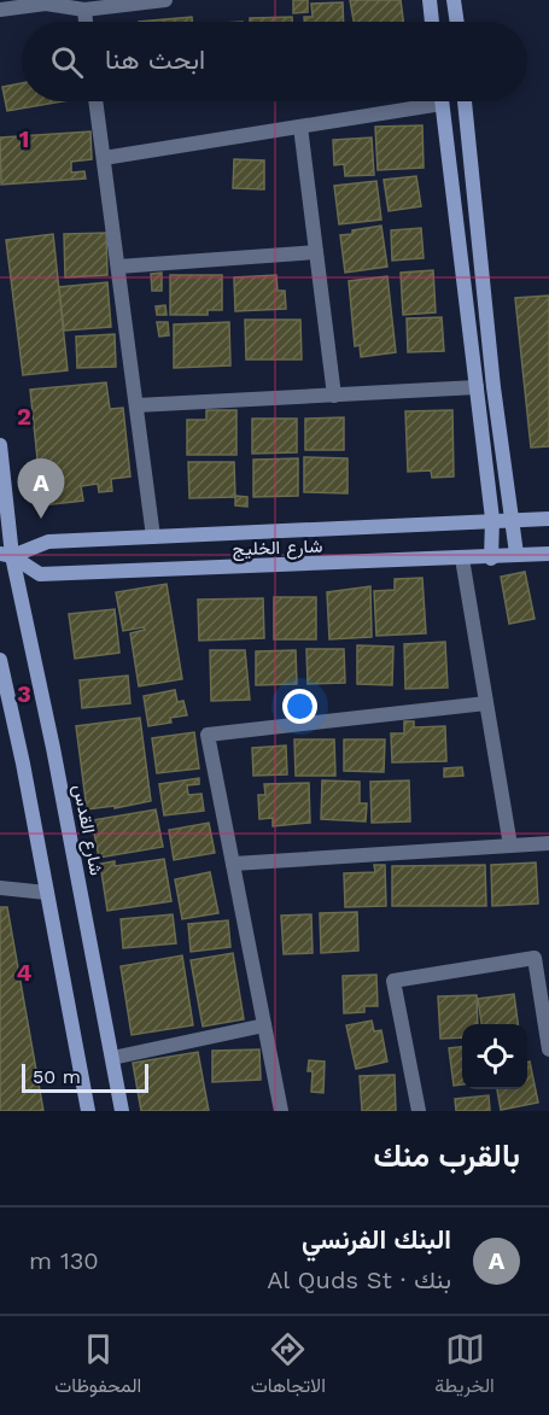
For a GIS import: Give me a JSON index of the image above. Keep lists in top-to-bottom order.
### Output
{
  "streets": {
    "street": ["شارع الخليج", "شارع القدس"]
  },
  "crossings": [
    ["شارع الخليج", "شارع القدس"]
  ],
  "scale_bar": "50 m",
  "page": {
    "search": "ابحث هنا",
    "pins": "A",
    "scale": "50 m",
    "heading": "بالقرب منك",
    "list": [
      {
        "mark": "A",
        "name": "البنك الفرنسي",
        "note": "بنك · Al Quds St",
        "value": "130 m"
      }
    ],
    "nav": ["الخريطة", "الاتجاهات", "المحفوظات"]
  },
  "grid": {
    "rows": [
      "1",
      "2",
      "3",
      "4"
    ]
  }
}
